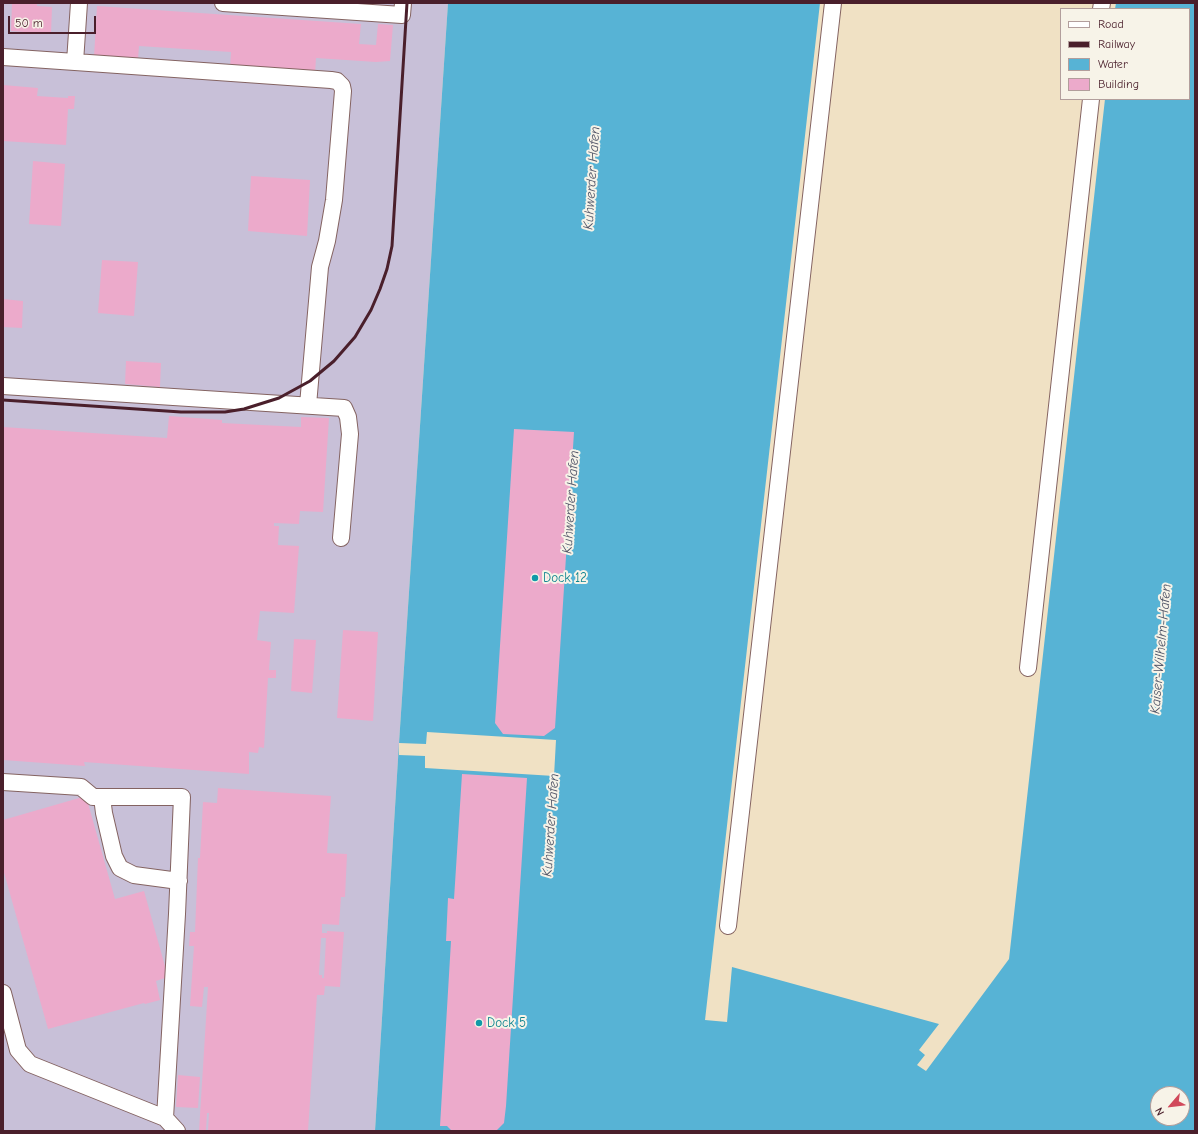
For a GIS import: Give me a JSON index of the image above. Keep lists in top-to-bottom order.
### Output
{
  "water": ["Kuhwerder Hafen", "Kaiser-Wilhelm-Hafen"],
  "places": ["Dock 12", "Dock 5"],
  "legend": [
    "Road",
    "Railway",
    "Water",
    "Building"
  ],
  "scale_bar": "50 m",
  "north": "bottom left"
}
